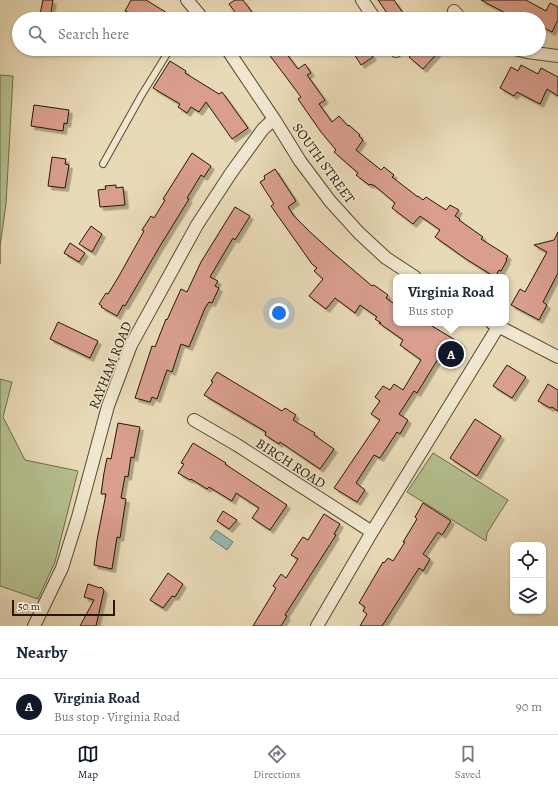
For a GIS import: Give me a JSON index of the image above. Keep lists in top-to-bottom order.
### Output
{
  "streets": {
    "street": ["SOUTH STREET", "RAYHAM ROAD", "BIRCH ROAD"]
  },
  "crossings": [
    ["SOUTH STREET", "RAYHAM ROAD"]
  ],
  "scale_bar": "50 m",
  "page": {
    "search": "Search here",
    "popup": ["Virginia Road", "Bus stop"],
    "pins": "A",
    "scale": "50 m",
    "heading": "Nearby",
    "list": [
      {
        "mark": "A",
        "name": "Virginia Road",
        "note": "Bus stop · Virginia Road",
        "value": "90 m"
      }
    ],
    "nav": ["Map", "Directions", "Saved"]
  }
}
